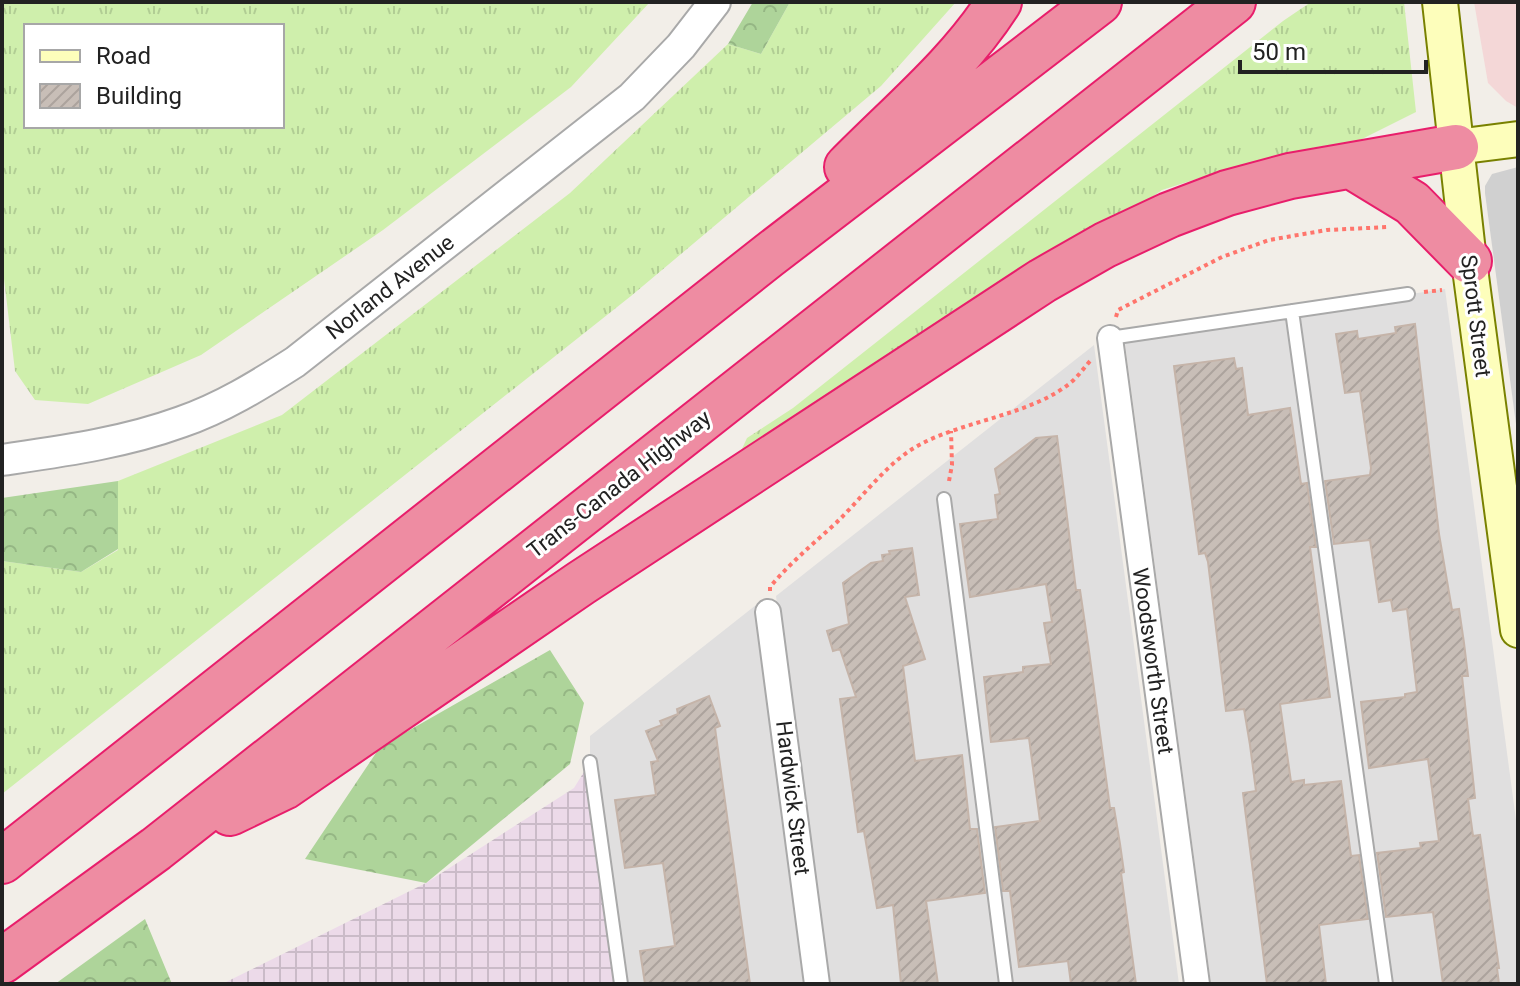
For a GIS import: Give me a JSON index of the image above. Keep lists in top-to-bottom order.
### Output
{
  "streets": {
    "highway": ["Trans-Canada Highway"],
    "main road": ["Sprott Street"],
    "street": ["Norland Avenue", "Woodsworth Street", "Hardwick Street"]
  },
  "legend": ["Road", "Building"],
  "scale_bar": "50 m"
}
